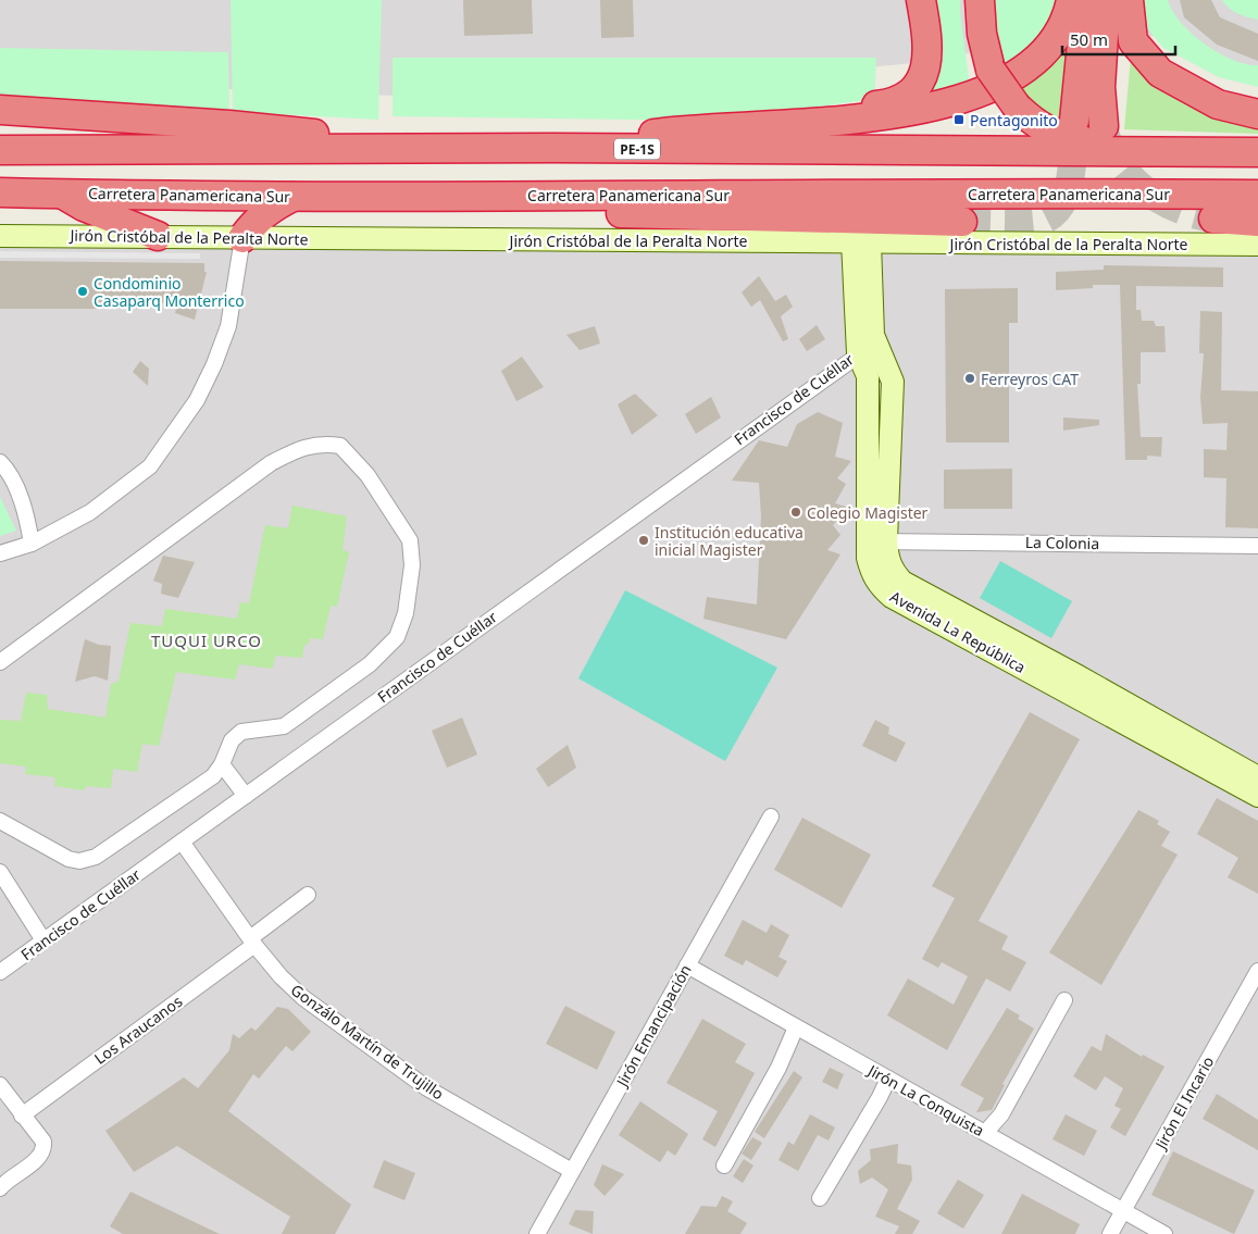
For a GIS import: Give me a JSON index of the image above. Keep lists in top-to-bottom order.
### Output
{
  "streets": {
    "highway": ["PE-1S", "Carretera Panamericana Sur"],
    "street": [
      "Jirón Cristóbal de la Peralta Norte",
      "Francisco de Cuéllar",
      "La Colonia",
      "Avenida La República",
      "Jirón Emancipación",
      "Los Araucanos",
      "Gonzálo Martín de Trujillo",
      "Jirón La Conquista",
      "Jirón El Incario"
    ]
  },
  "crossings": [
    ["Jirón Cristóbal de la Peralta Norte", "Avenida La República"],
    ["Francisco de Cuéllar", "Avenida La República"],
    ["Francisco de Cuéllar", "Gonzálo Martín de Trujillo"],
    ["La Colonia", "Avenida La República"],
    ["Jirón Emancipación", "Gonzálo Martín de Trujillo"],
    ["Jirón Emancipación", "Jirón La Conquista"],
    ["Los Araucanos", "Gonzálo Martín de Trujillo"],
    ["Jirón La Conquista", "Jirón El Incario"]
  ],
  "districts": ["TUQUI URCO"],
  "places": {
    "transit": ["Pentagonito"],
    "other": [
      "Condominio Casaparq Monterrico",
      "Ferreyros CAT",
      "Colegio Magister",
      "Institución educativa inicial Magister"
    ]
  },
  "scale_bar": "50 m"
}
